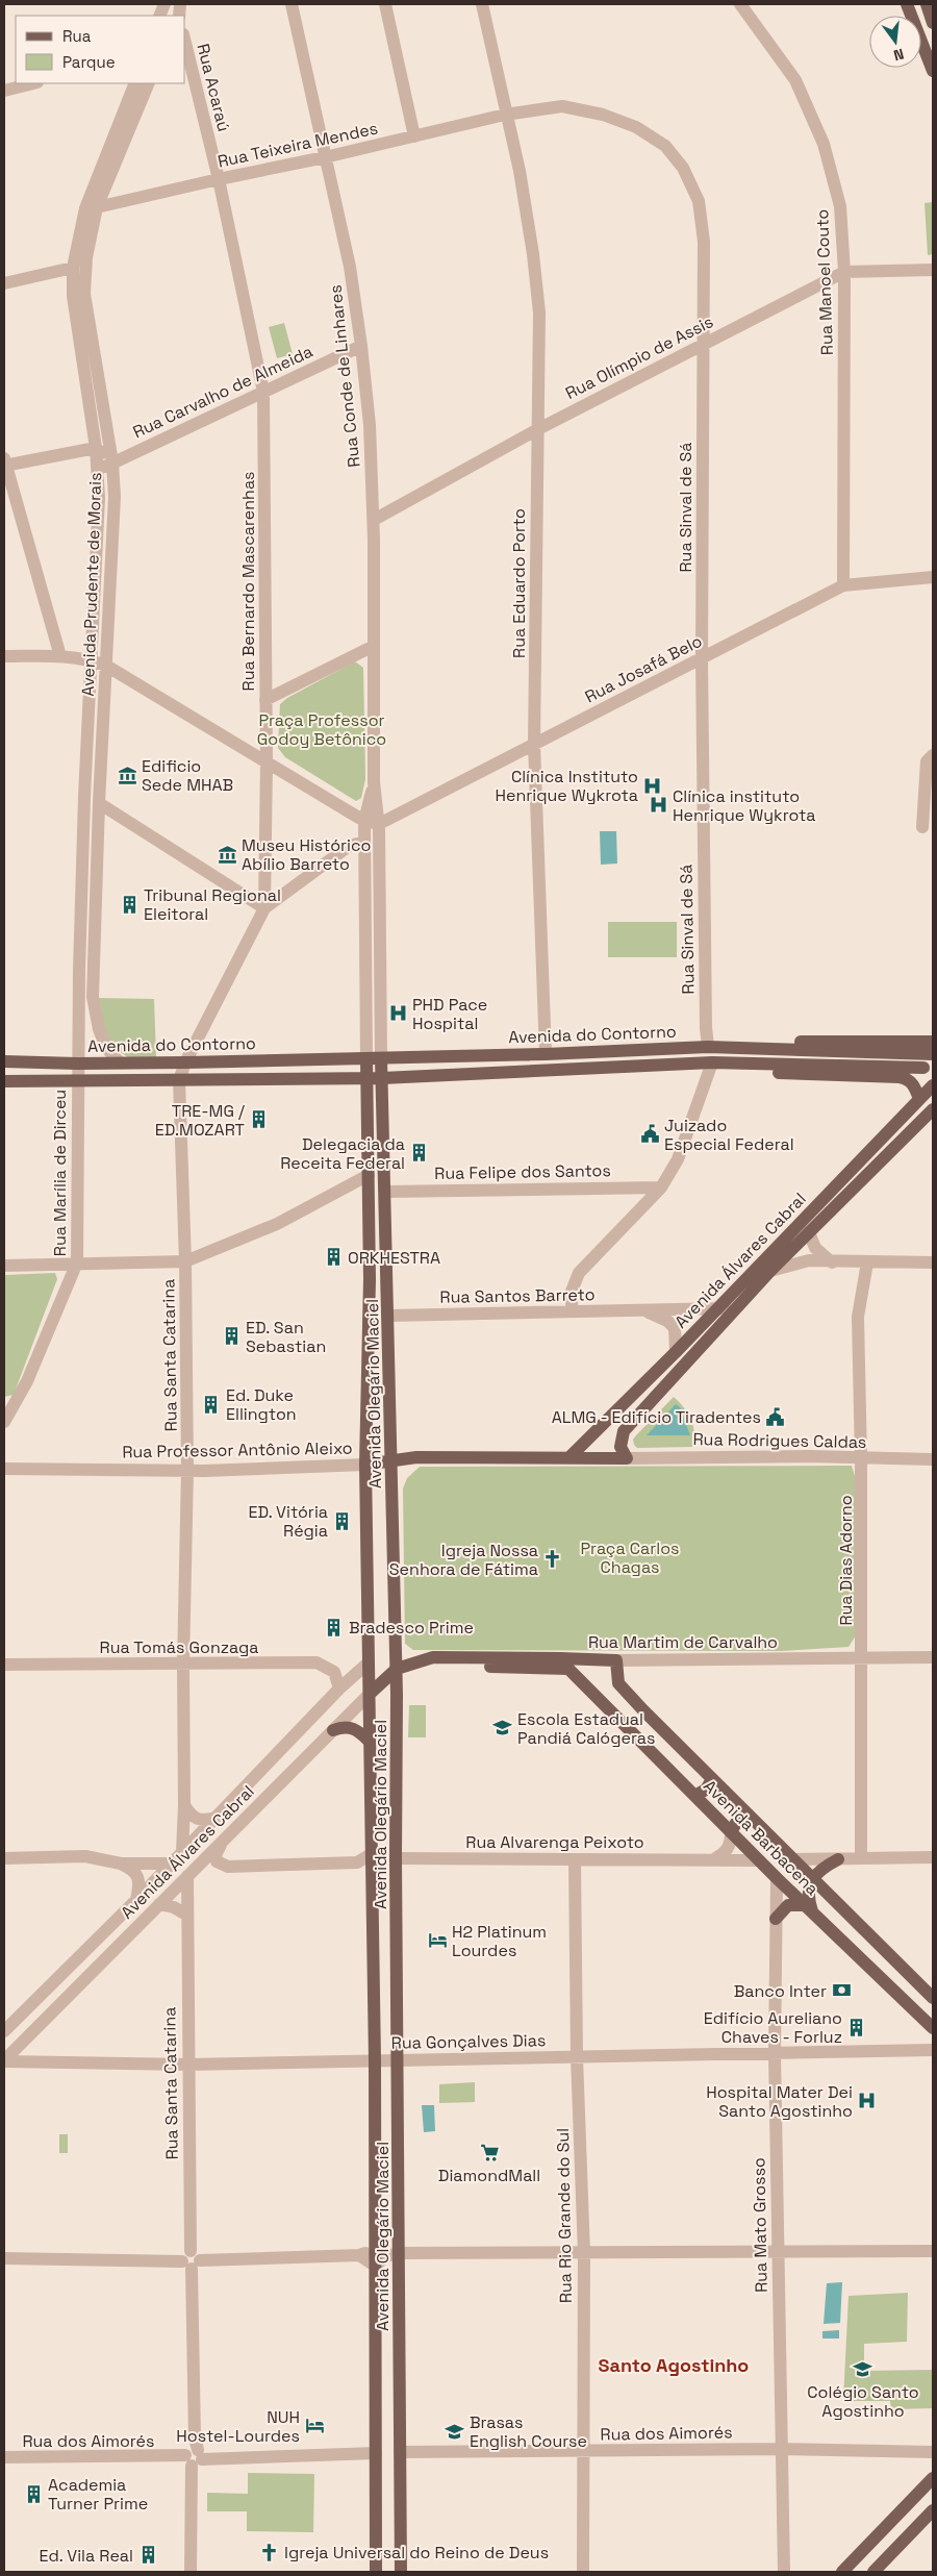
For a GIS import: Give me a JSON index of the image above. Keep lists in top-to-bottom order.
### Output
{
  "streets": {
    "main road": [
      "Avenida do Contorno",
      "Avenida Álvares Cabral",
      "Avenida Olegário Maciel",
      "Rua Professor Antônio Aleixo",
      "Rua Martim de Carvalho",
      "Avenida Barbacena"
    ],
    "street": [
      "Rua Acaraú",
      "Rua Teixeira Mendes",
      "Rua Manoel Couto",
      "Rua Olímpio de Assis",
      "Rua Conde de Linhares",
      "Rua Carvalho de Almeida",
      "Rua Sinval de Sá",
      "Rua Bernardo Mascarenhas",
      "Rua Eduardo Porto",
      "Avenida Prudente de Morais",
      "Rua Josafá Belo",
      "Rua Felipe dos Santos",
      "Rua Marília de Dirceu",
      "Rua Santos Barreto",
      "Rua Santa Catarina",
      "Rua Rodrigues Caldas",
      "Rua Dias Adorno",
      "Rua Tomás Gonzaga",
      "Rua Alvarenga Peixoto",
      "Rua Gonçalves Dias",
      "Rua Rio Grande do Sul",
      "Rua Mato Grosso",
      "Rua dos Aimorés"
    ]
  },
  "crossings": [
    ["Rua Acaraú", "Rua Teixeira Mendes"],
    ["Rua Acaraú", "Rua Bernardo Mascarenhas"],
    ["Rua Teixeira Mendes", "Rua Conde de Linhares"],
    ["Rua Teixeira Mendes", "Rua Sinval de Sá"],
    ["Rua Teixeira Mendes", "Rua Bernardo Mascarenhas"],
    ["Rua Teixeira Mendes", "Rua Eduardo Porto"],
    ["Rua Teixeira Mendes", "Avenida Prudente de Morais"],
    ["Rua Manoel Couto", "Rua Olímpio de Assis"],
    ["Rua Manoel Couto", "Rua Josafá Belo"],
    ["Rua Olímpio de Assis", "Rua Conde de Linhares"],
    ["Rua Olímpio de Assis", "Rua Sinval de Sá"],
    ["Rua Olímpio de Assis", "Rua Eduardo Porto"],
    ["Rua Conde de Linhares", "Rua Carvalho de Almeida"],
    ["Rua Conde de Linhares", "Rua Josafá Belo"],
    ["Rua Conde de Linhares", "Avenida do Contorno"],
    ["Rua Conde de Linhares", "Avenida Olegário Maciel"],
    ["Rua Carvalho de Almeida", "Rua Bernardo Mascarenhas"],
    ["Rua Carvalho de Almeida", "Avenida Prudente de Morais"],
    ["Rua Sinval de Sá", "Rua Eduardo Porto"],
    ["Rua Sinval de Sá", "Rua Josafá Belo"],
    ["Rua Sinval de Sá", "Avenida do Contorno"],
    ["Rua Bernardo Mascarenhas", "Avenida do Contorno"],
    ["Rua Bernardo Mascarenhas", "Rua Santa Catarina"],
    ["Rua Eduardo Porto", "Rua Josafá Belo"],
    ["Rua Eduardo Porto", "Avenida do Contorno"],
    ["Avenida Prudente de Morais", "Avenida do Contorno"],
    ["Avenida Prudente de Morais", "Rua Marília de Dirceu"],
    ["Avenida do Contorno", "Rua Marília de Dirceu"],
    ["Avenida do Contorno", "Rua Santa Catarina"],
    ["Avenida do Contorno", "Avenida Olegário Maciel"],
    ["Rua Felipe dos Santos", "Avenida Olegário Maciel"],
    ["Avenida Álvares Cabral", "Rua Santos Barreto"],
    ["Avenida Álvares Cabral", "Rua Santa Catarina"],
    ["Avenida Álvares Cabral", "Avenida Olegário Maciel"],
    ["Avenida Álvares Cabral", "Rua Rodrigues Caldas"],
    ["Avenida Álvares Cabral", "Rua Professor Antônio Aleixo"],
    ["Avenida Álvares Cabral", "Rua Martim de Carvalho"],
    ["Avenida Álvares Cabral", "Rua Tomás Gonzaga"],
    ["Avenida Álvares Cabral", "Rua Gonçalves Dias"],
    ["Rua Santos Barreto", "Avenida Olegário Maciel"],
    ["Rua Santa Catarina", "Rua Professor Antônio Aleixo"],
    ["Rua Santa Catarina", "Rua Tomás Gonzaga"],
    ["Rua Santa Catarina", "Rua Gonçalves Dias"],
    ["Rua Santa Catarina", "Rua dos Aimorés"],
    ["Avenida Olegário Maciel", "Rua Professor Antônio Aleixo"],
    ["Avenida Olegário Maciel", "Rua Martim de Carvalho"],
    ["Avenida Olegário Maciel", "Rua Alvarenga Peixoto"],
    ["Avenida Olegário Maciel", "Rua Gonçalves Dias"],
    ["Avenida Olegário Maciel", "Rua dos Aimorés"],
    ["Rua Rodrigues Caldas", "Rua Professor Antônio Aleixo"],
    ["Rua Rodrigues Caldas", "Rua Dias Adorno"],
    ["Rua Dias Adorno", "Rua Martim de Carvalho"],
    ["Rua Martim de Carvalho", "Avenida Barbacena"],
    ["Avenida Barbacena", "Rua Alvarenga Peixoto"],
    ["Avenida Barbacena", "Rua Mato Grosso"],
    ["Rua Alvarenga Peixoto", "Rua Rio Grande do Sul"],
    ["Rua Gonçalves Dias", "Rua Rio Grande do Sul"],
    ["Rua Gonçalves Dias", "Rua Mato Grosso"],
    ["Rua Rio Grande do Sul", "Rua dos Aimorés"],
    ["Rua Mato Grosso", "Rua dos Aimorés"]
  ],
  "districts": ["Santo Agostinho"],
  "parks": ["Praça Professor Godoy Betônico", "Praça Carlos Chagas"],
  "places": {
    "museum": ["Edificio Sede MHAB", "Museu Histórico Abílio Barreto"],
    "hospital": [
      "Clínica Instituto Henrique Wykrota",
      "Clínica instituto Henrique Wykrota",
      "PHD Pace Hospital",
      "Hospital Mater Dei Santo Agostinho"
    ],
    "building": [
      "Tribunal Regional Eleitoral",
      "TRE-MG / ED.MOZART",
      "Delegacia da Receita Federal",
      "ORKHESTRA",
      "ED. San Sebastian",
      "Ed. Duke Ellington",
      "ED. Vitória Régia",
      "Bradesco Prime",
      "Edifício Aureliano Chaves - Forluz",
      "Academia Turner Prime",
      "Ed. Vila Real"
    ],
    "public building": ["Juizado Especial Federal", "ALMG - Edifício Tiradentes"],
    "church": ["Igreja Nossa Senhora de Fátima", "Igreja Universal do Reino de Deus"],
    "school or university": ["Escola Estadual Pandiá Calógeras", "Colégio Santo Agostinho", "Brasas English Course"],
    "hotel": ["H2 Platinum Lourdes", "NUH Hostel-Lourdes"],
    "bank": ["Banco Inter"],
    "supermarket": ["DiamondMall"]
  },
  "legend": ["Rua", "Parque"],
  "north": "bottom"
}
